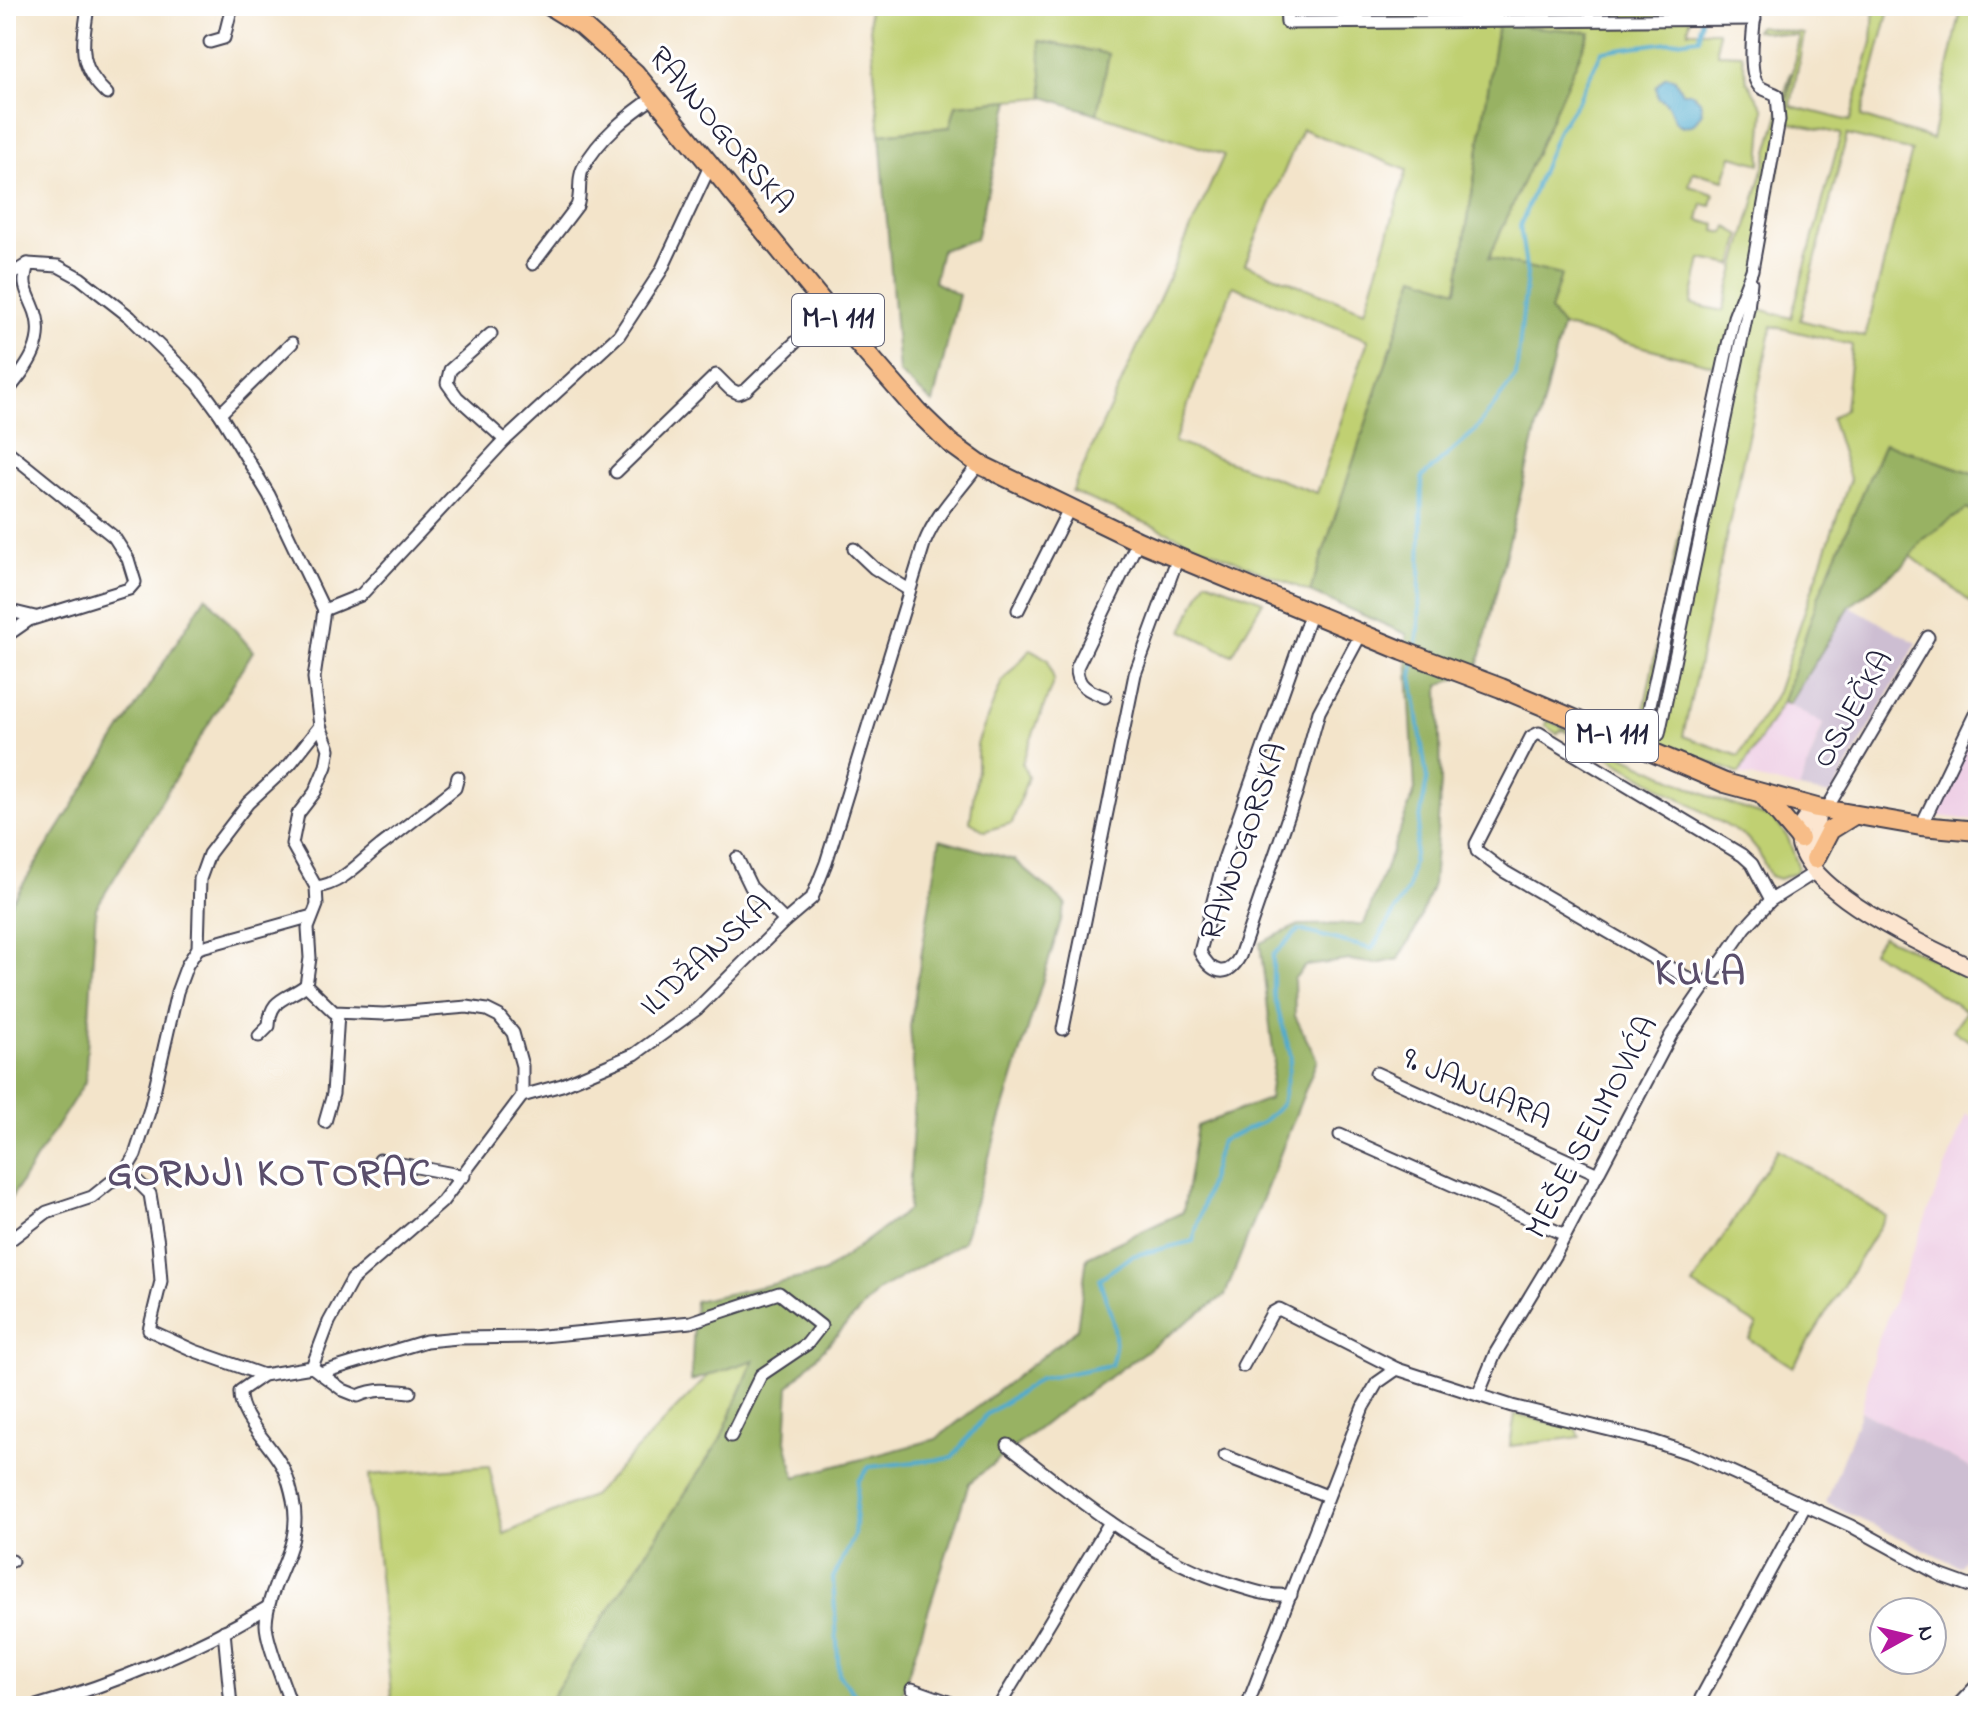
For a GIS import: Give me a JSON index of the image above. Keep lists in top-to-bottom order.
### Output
{
  "streets": {
    "main road": ["RAVNOGORSKA", "M-I 111"],
    "street": [
      "OSJEČKA",
      "ILIDŽANSKA",
      "9. JANUARA",
      "MEŠE SELIMOVIĆA"
    ]
  },
  "crossings": [
    ["RAVNOGORSKA", "OSJEČKA"],
    ["RAVNOGORSKA", "ILIDŽANSKA"],
    ["9. JANUARA", "MEŠE SELIMOVIĆA"]
  ],
  "districts": ["KULA", "GORNJI KOTORAC"],
  "north": "right"
}
